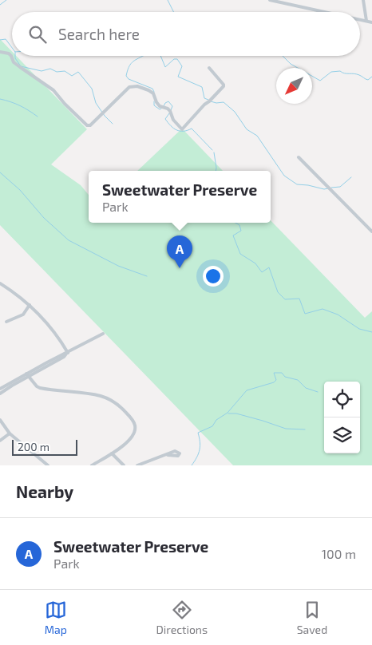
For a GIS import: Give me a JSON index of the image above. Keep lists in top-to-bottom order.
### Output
{
  "scale_bar": "200 m",
  "north": "bottom left",
  "page": {
    "search": "Search here",
    "popup": ["Sweetwater Preserve", "Park"],
    "pins": "A",
    "scale": "200 m",
    "heading": "Nearby",
    "list": [
      {
        "mark": "A",
        "name": "Sweetwater Preserve",
        "note": "Park",
        "value": "100 m"
      }
    ],
    "nav": ["Map", "Directions", "Saved"]
  }
}
